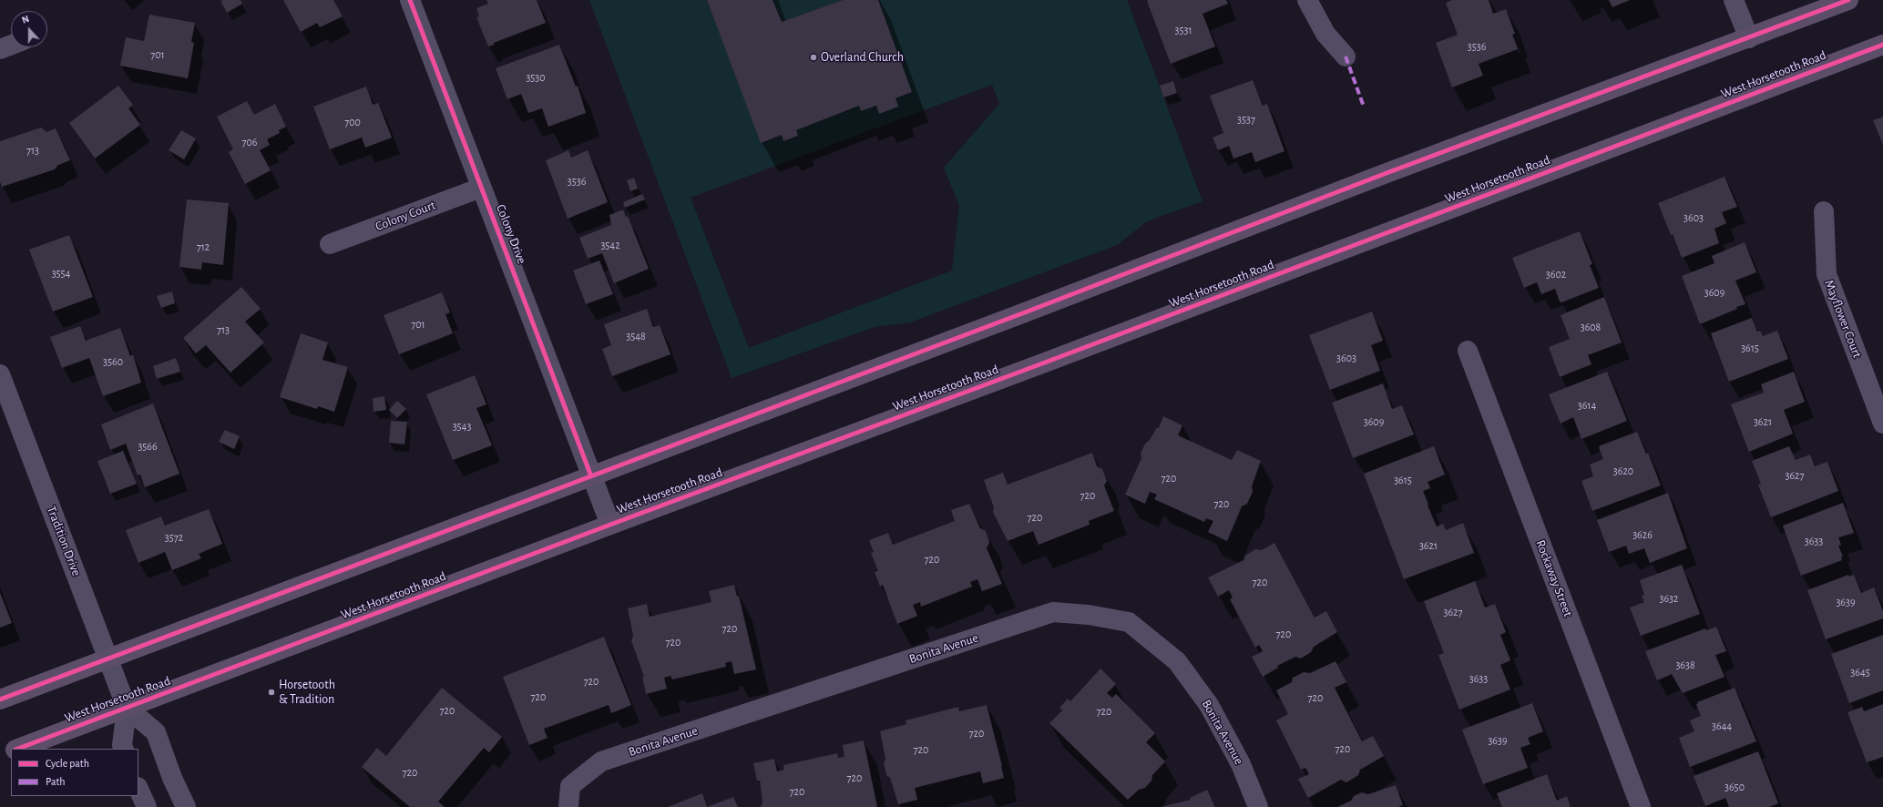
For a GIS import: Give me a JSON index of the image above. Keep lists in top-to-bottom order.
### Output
{
  "streets": {
    "main road": ["West Horsetooth Road"],
    "street": [
      "Colony Court",
      "Colony Drive",
      "Mayflower Court",
      "Tradition Drive",
      "Rockaway Street",
      "Bonita Avenue"
    ]
  },
  "crossings": [
    ["West Horsetooth Road", "Colony Drive"],
    ["West Horsetooth Road", "Tradition Drive"],
    ["Colony Court", "Colony Drive"]
  ],
  "places": ["Overland Church", "Horsetooth & Tradition"],
  "house_numbers": [
    "3531",
    "3536",
    "701",
    "3530",
    "3537",
    "700",
    "706",
    "713",
    "3536",
    "3603",
    "3542",
    "712",
    "3554",
    "3602",
    "3609",
    "701",
    "3608",
    "713",
    "3548",
    "3615",
    "3603",
    "3560",
    "3614",
    "3609",
    "3621",
    "3543",
    "3566",
    "3620",
    "3627",
    "720",
    "3615",
    "720",
    "720",
    "720",
    "3626",
    "3572",
    "3633",
    "3621",
    "720",
    "720",
    "3632",
    "3639",
    "3627",
    "720",
    "720",
    "720",
    "3638",
    "3645",
    "3633",
    "720",
    "720",
    "720",
    "720",
    "720",
    "3644",
    "720",
    "3639",
    "720",
    "720",
    "720",
    "720",
    "3650",
    "720"
  ],
  "legend": ["Cycle path", "Path"],
  "north": "top"
}
